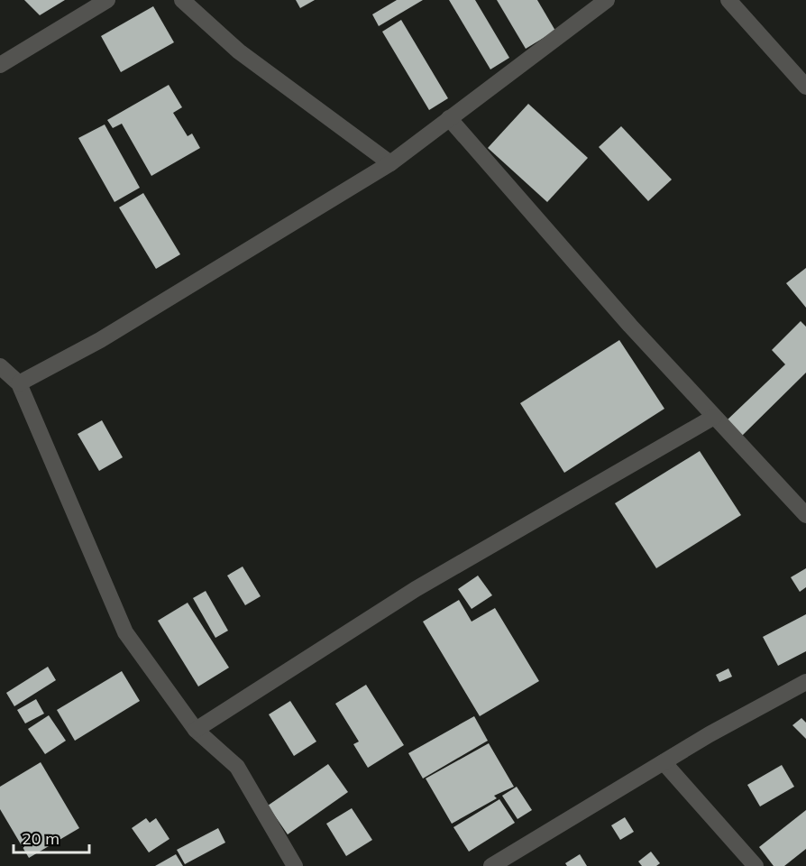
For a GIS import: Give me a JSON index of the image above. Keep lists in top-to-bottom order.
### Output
{
  "scale_bar": "20 m"
}
